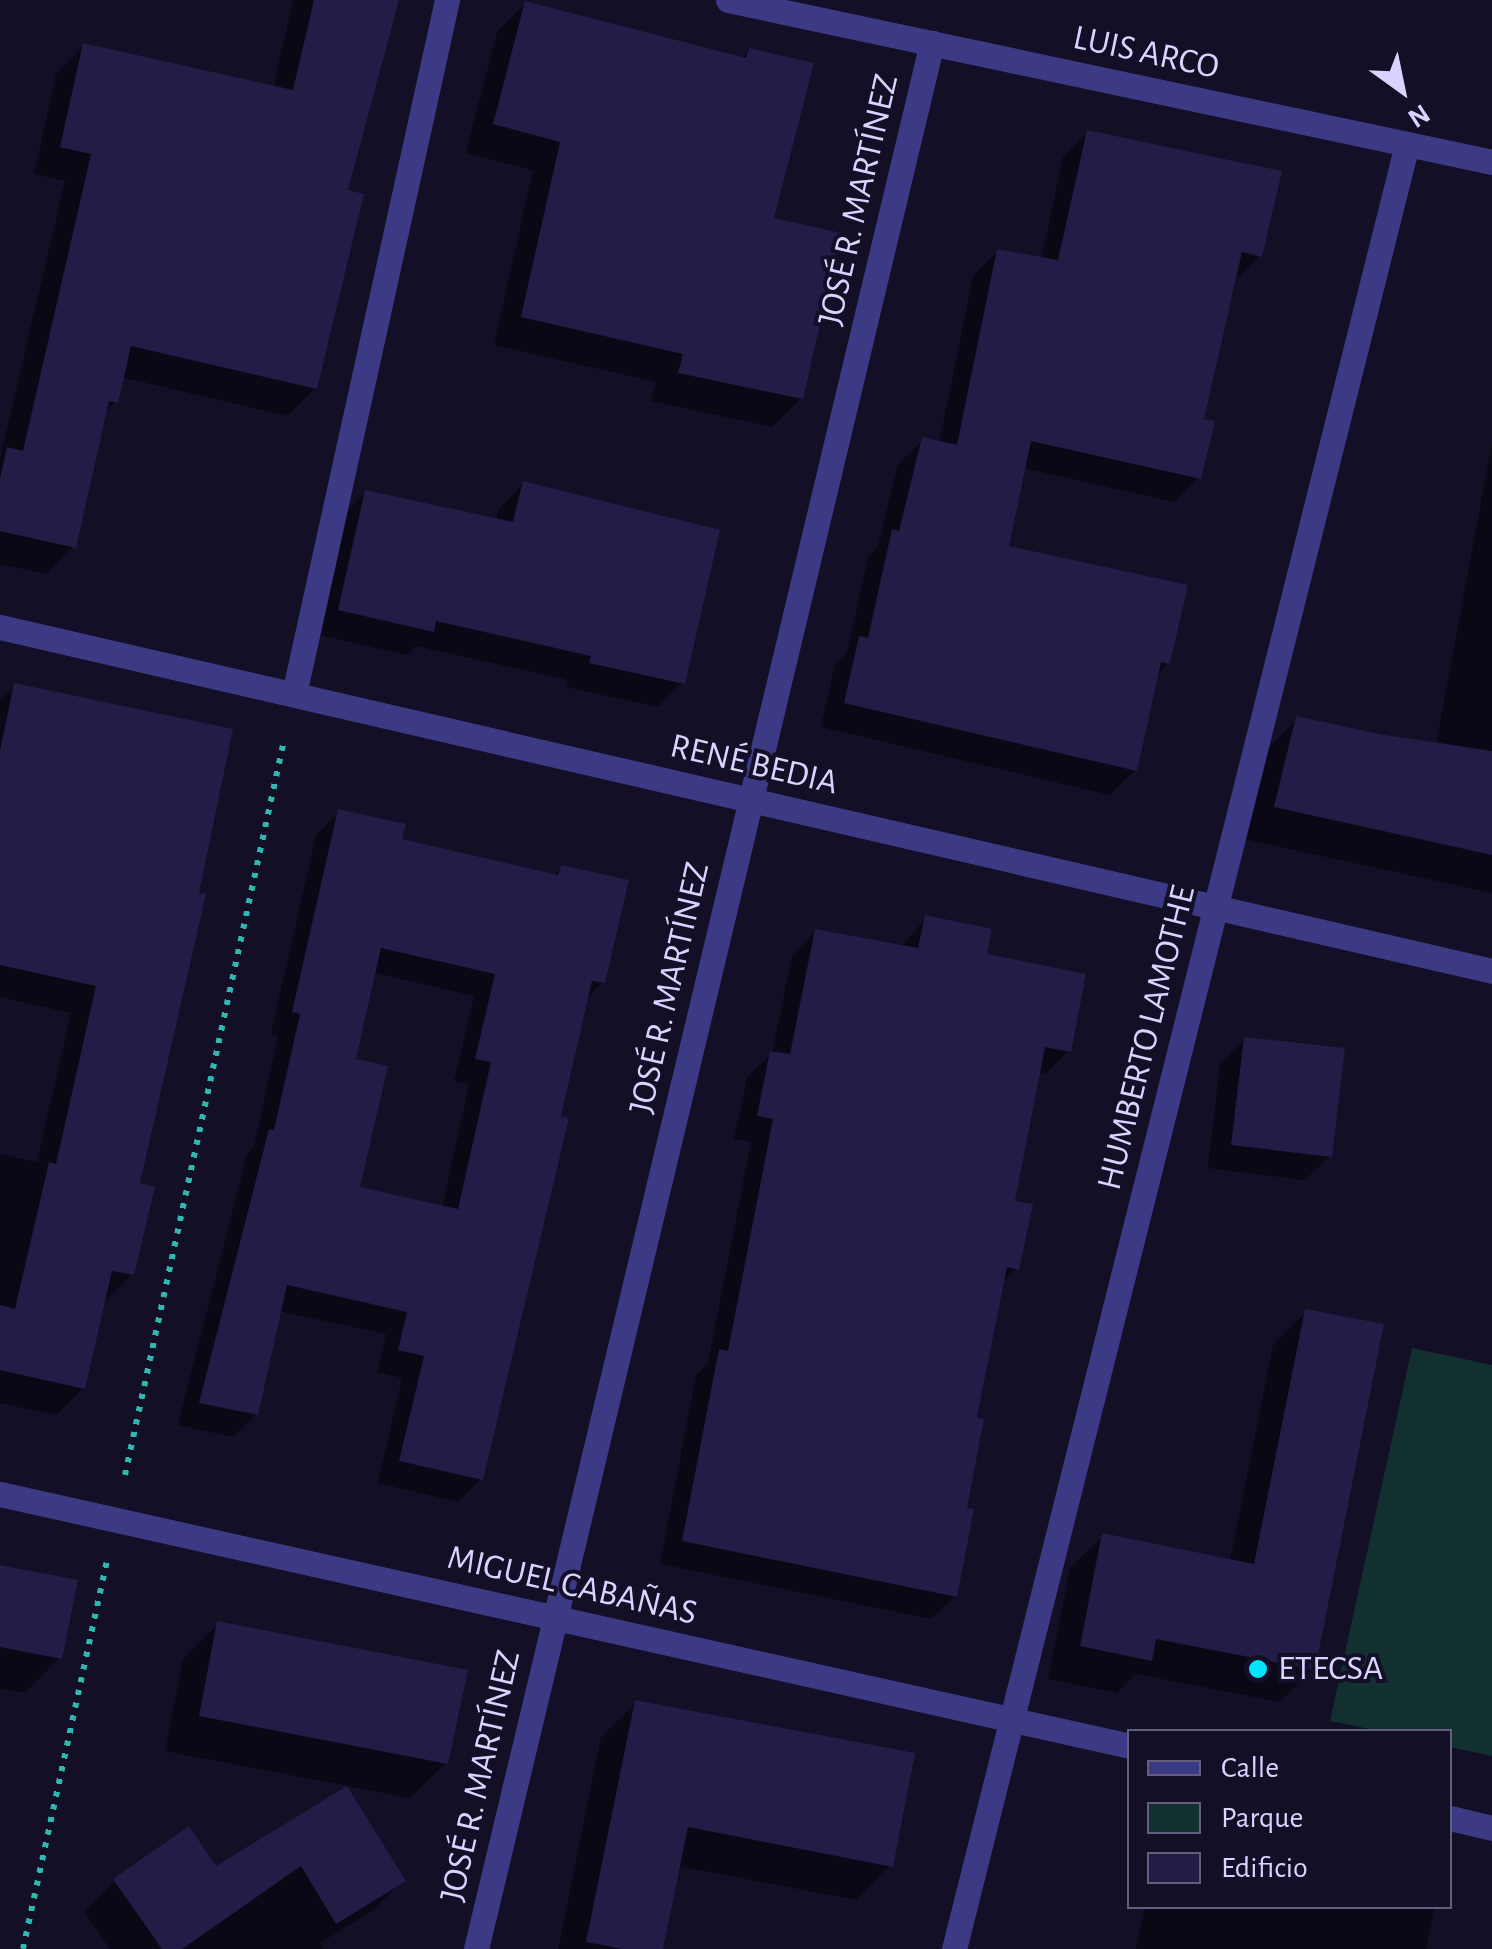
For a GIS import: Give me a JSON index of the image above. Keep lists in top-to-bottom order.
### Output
{
  "streets": {
    "street": [
      "LUIS ARCO",
      "JOSÉ R. MARTÍNEZ",
      "RENÉ BEDIA",
      "HUMBERTO LAMOTHE",
      "MIGUEL CABAÑAS"
    ]
  },
  "crossings": [
    ["LUIS ARCO", "JOSÉ R. MARTÍNEZ"],
    ["LUIS ARCO", "HUMBERTO LAMOTHE"],
    ["JOSÉ R. MARTÍNEZ", "RENÉ BEDIA"],
    ["JOSÉ R. MARTÍNEZ", "MIGUEL CABAÑAS"],
    ["RENÉ BEDIA", "HUMBERTO LAMOTHE"],
    ["HUMBERTO LAMOTHE", "MIGUEL CABAÑAS"]
  ],
  "places": ["ETECSA"],
  "legend": ["Calle", "Parque", "Edificio"],
  "north": "bottom right"
}
